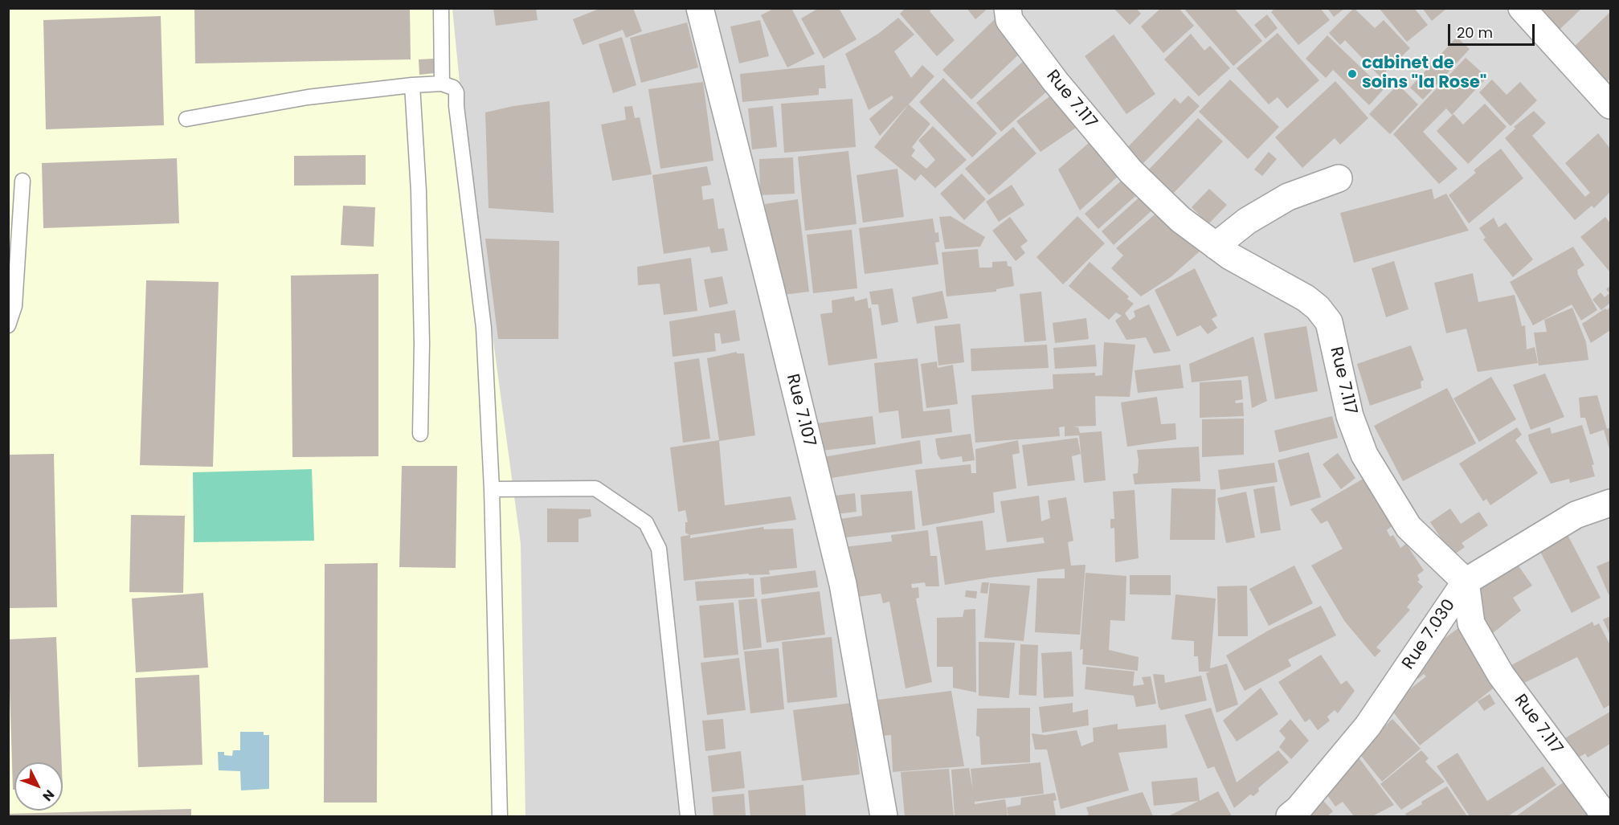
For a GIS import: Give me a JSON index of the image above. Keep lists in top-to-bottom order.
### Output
{
  "streets": {
    "street": ["Rue 7.117", "Rue 7.107", "Rue 7.030"]
  },
  "crossings": [
    ["Rue 7.117", "Rue 7.030"]
  ],
  "places": ["cabinet de soins \"la Rose\""],
  "scale_bar": "20 m",
  "north": "bottom right"
}
